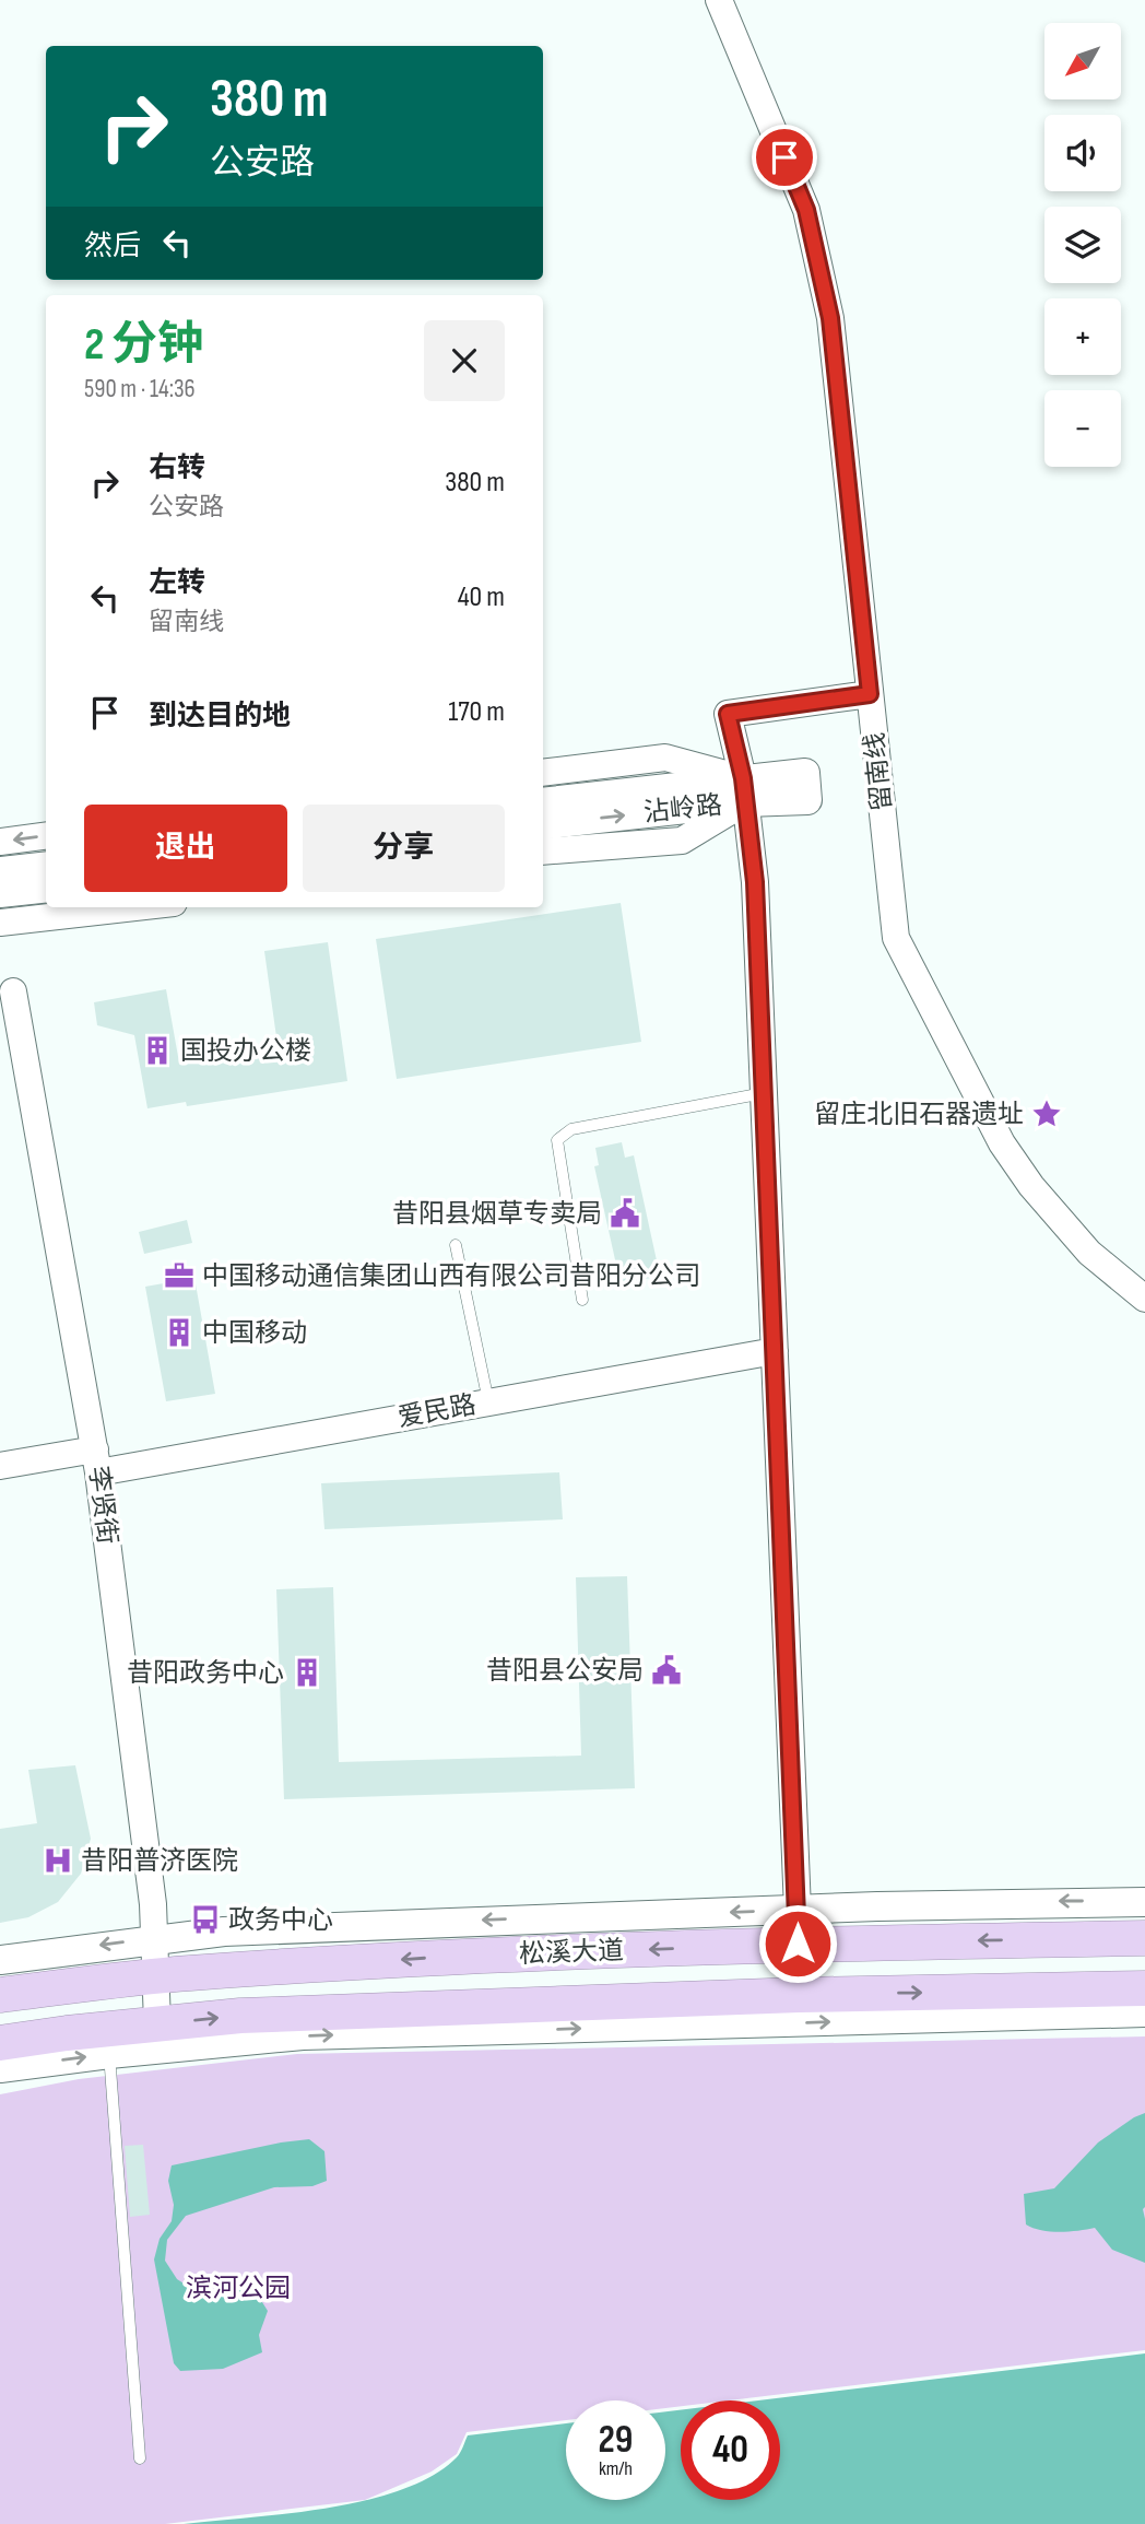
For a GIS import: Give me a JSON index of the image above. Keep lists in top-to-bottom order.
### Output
{
  "streets": {
    "highway": ["松溪大道"],
    "main road": ["沾岭路"],
    "street": ["留南线", "爱民路", "李贤街"]
  },
  "crossings": [
    ["爱民路", "李贤街"],
    ["李贤街", "松溪大道"]
  ],
  "parks": ["滨河公园"],
  "places": {
    "building": ["国投办公楼", "中国移动", "昔阳政务中心"],
    "place": ["留庄北旧石器遗址"],
    "public building": ["昔阳县烟草专卖局", "昔阳县公安局"],
    "office": ["中国移动通信集团山西有限公司昔阳分公司"],
    "hospital": ["昔阳普济医院"],
    "bus stop": ["政务中心"]
  },
  "north": "bottom left",
  "page": {
    "map_buttons": ["+", "−"],
    "turn": ["380 m", "公安路"],
    "then": "然后",
    "heading": ["2 分钟", "590 m · 14:36"],
    "list": [
      {
        "name": "右转",
        "note": "公安路",
        "value": "380 m"
      },
      {
        "name": "左转",
        "note": "留南线",
        "value": "40 m"
      },
      {
        "name": "到达目的地",
        "value": "170 m"
      }
    ],
    "buttons": ["退出", "分享"],
    "speed": "29 km/h",
    "limit": "40"
  }
}
